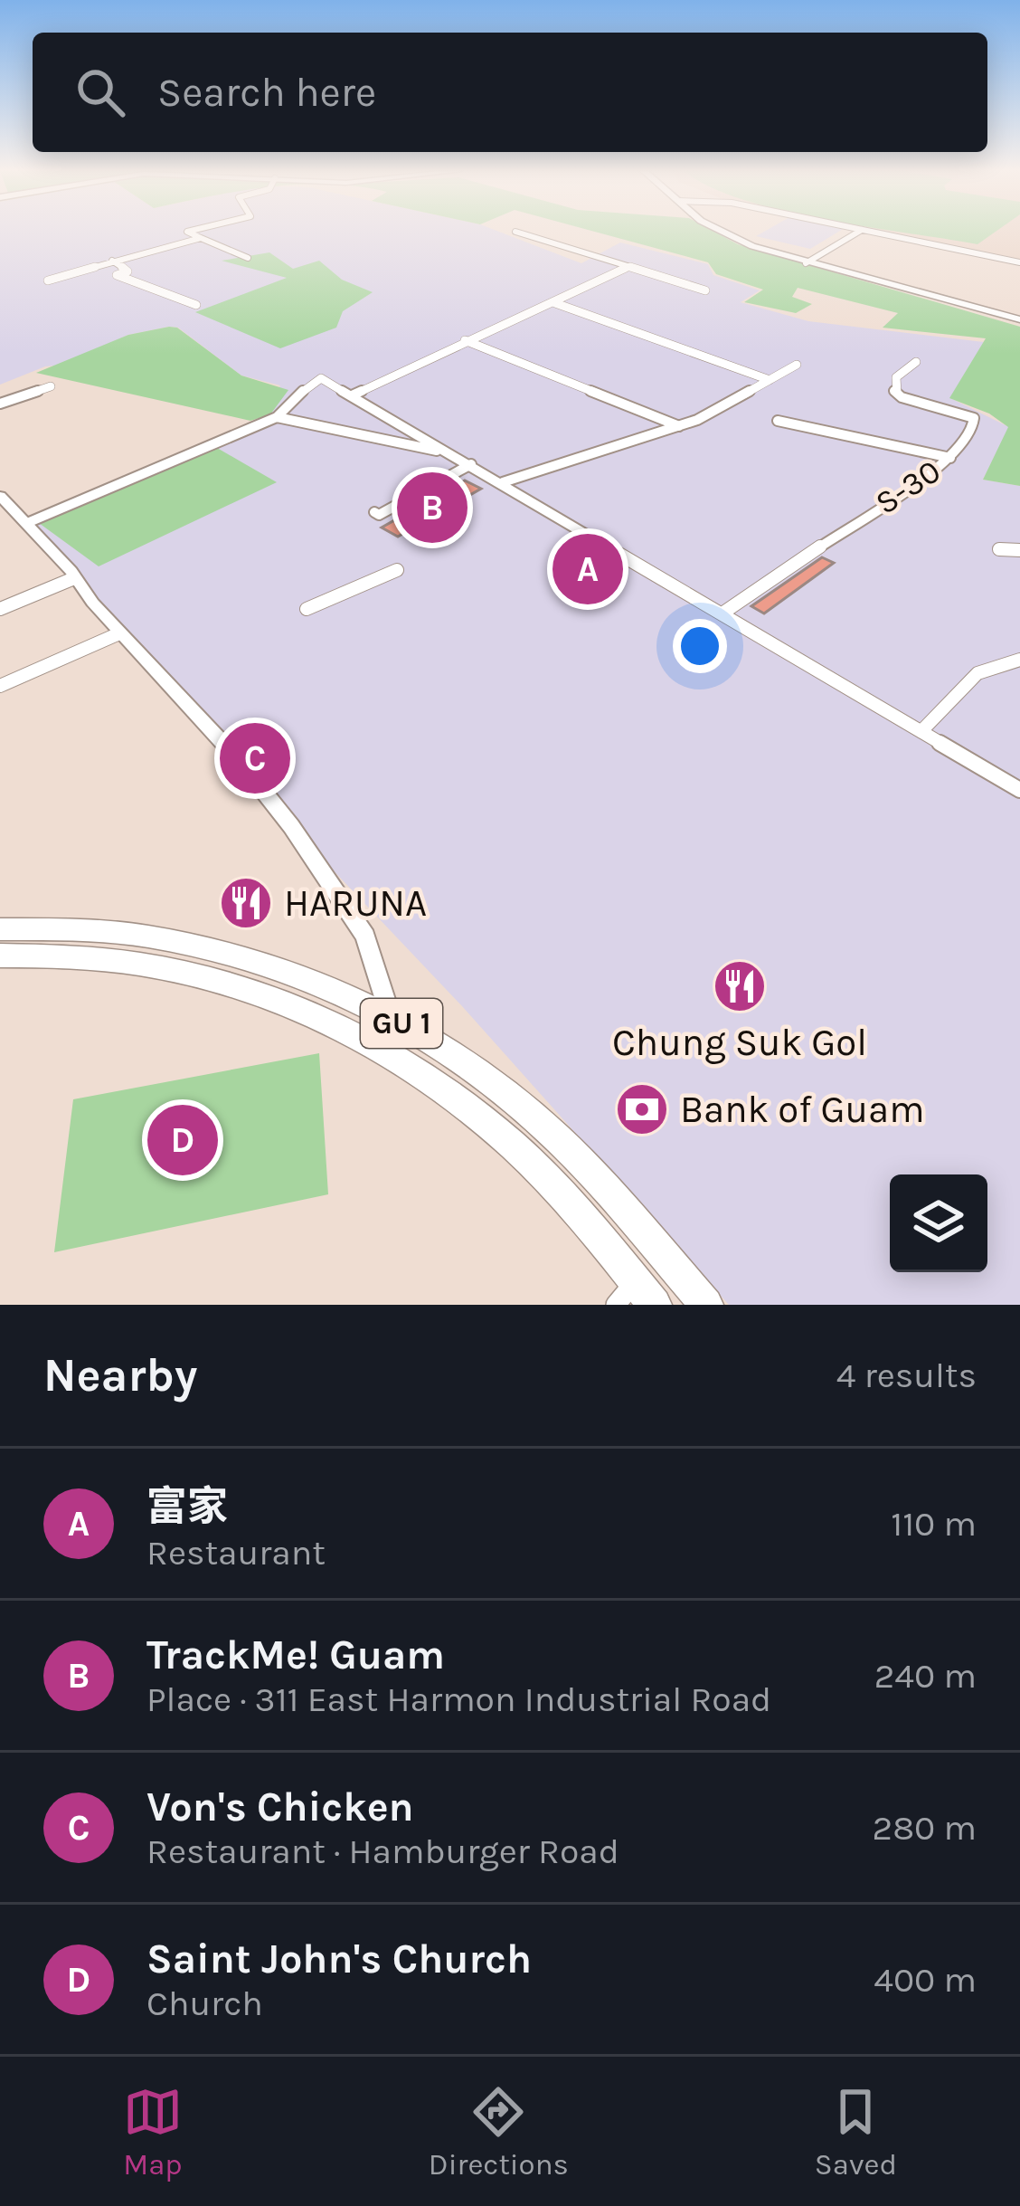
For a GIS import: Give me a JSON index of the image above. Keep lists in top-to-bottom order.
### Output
{
  "streets": {
    "main road": ["GU 1"],
    "street": ["S-30"]
  },
  "places": {
    "restaurant": ["HARUNA", "Chung Suk Gol"],
    "bank": ["Bank of Guam"]
  },
  "page": {
    "search": "Search here",
    "pins": [
      "B",
      "A",
      "C",
      "D"
    ],
    "heading": ["Nearby", "4 results"],
    "list": [
      {
        "mark": "A",
        "name": "富家",
        "note": "Restaurant",
        "value": "110 m"
      },
      {
        "mark": "B",
        "name": "TrackMe! Guam",
        "note": "Place · 311 East Harmon Industrial Road",
        "value": "240 m"
      },
      {
        "mark": "C",
        "name": "Von's Chicken",
        "note": "Restaurant · Hamburger Road",
        "value": "280 m"
      },
      {
        "mark": "D",
        "name": "Saint John's Church",
        "note": "Church",
        "value": "400 m"
      }
    ],
    "nav": ["Map", "Directions", "Saved"]
  }
}
